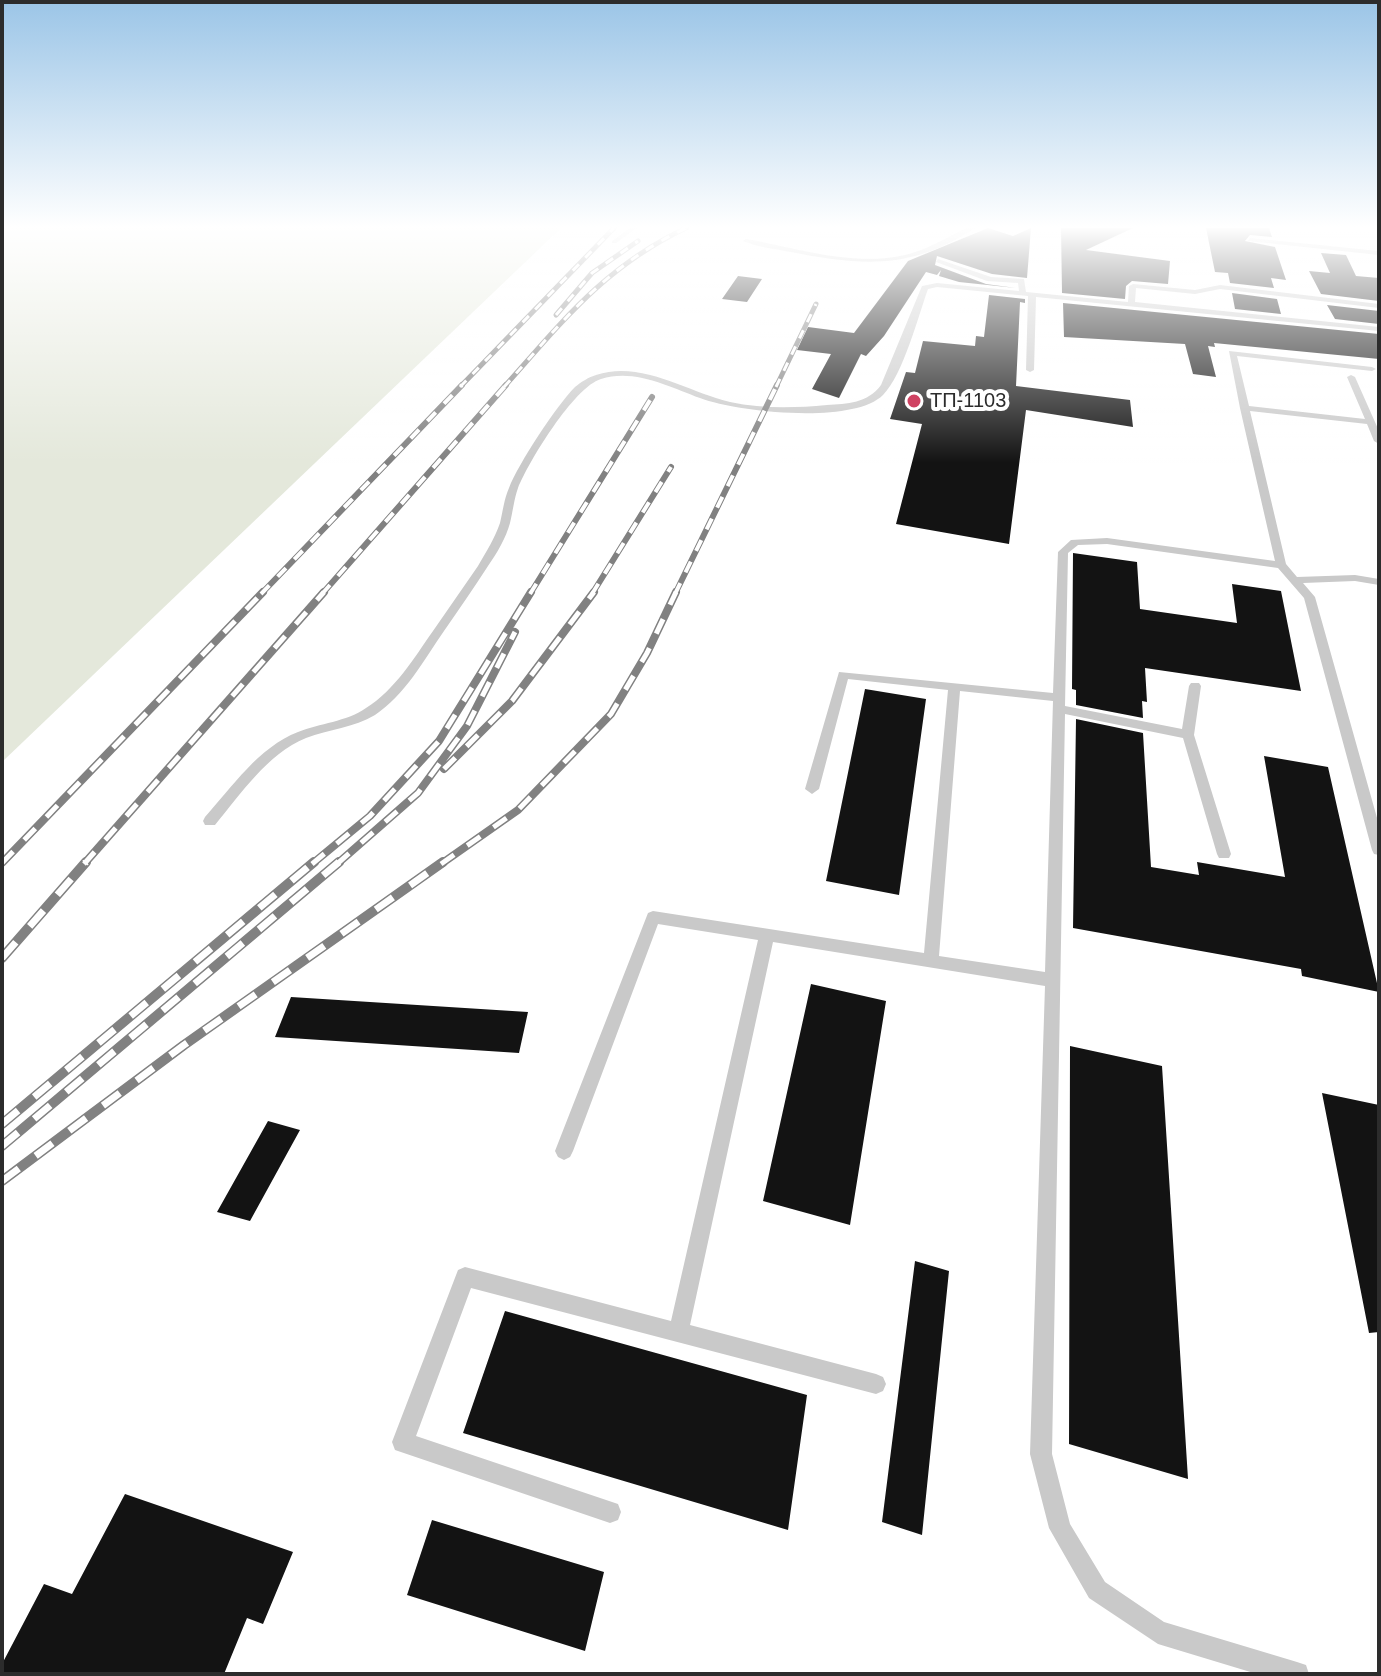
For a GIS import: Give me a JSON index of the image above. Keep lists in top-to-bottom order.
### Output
{
  "places": ["ТП-1103"]
}
